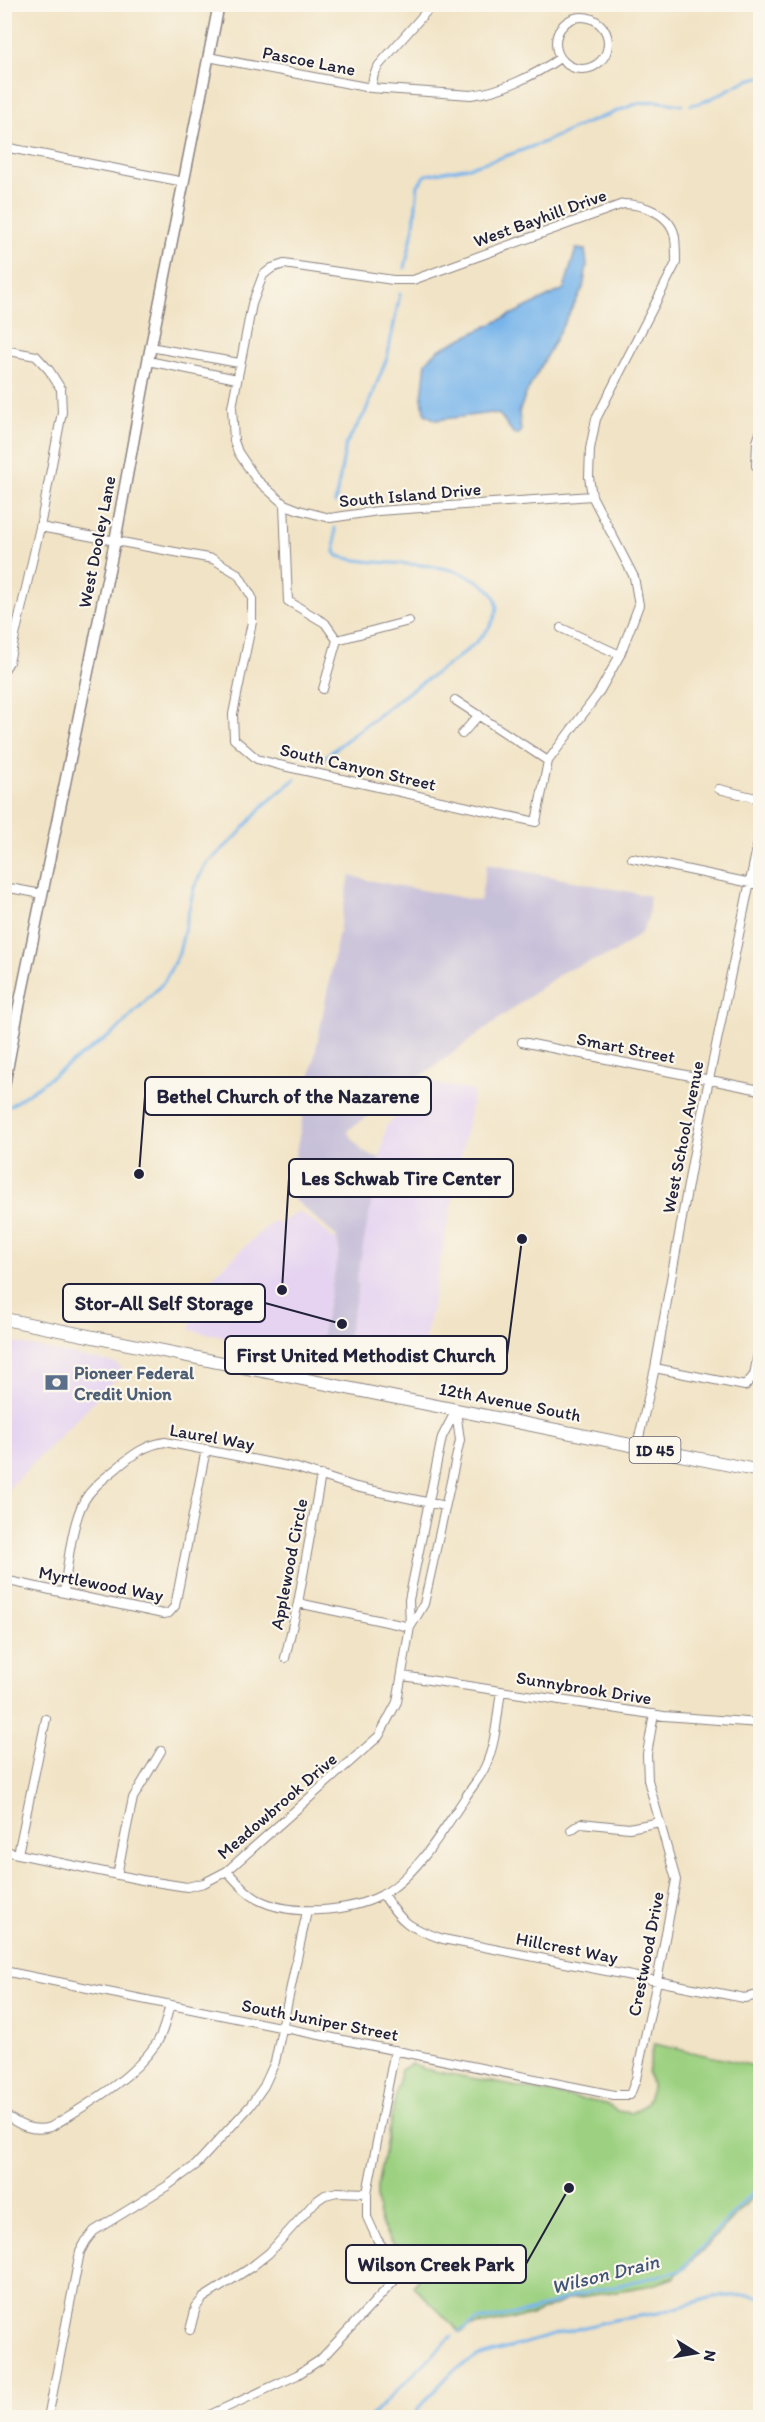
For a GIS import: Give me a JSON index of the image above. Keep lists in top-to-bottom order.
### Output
{
  "streets": {
    "main road": ["12th Avenue South", "ID 45"],
    "street": [
      "Pascoe Lane",
      "West Bayhill Drive",
      "South Island Drive",
      "West Dooley Lane",
      "South Canyon Street",
      "Smart Street",
      "West School Avenue",
      "Laurel Way",
      "Applewood Circle",
      "Myrtlewood Way",
      "Sunnybrook Drive",
      "Meadowbrook Drive",
      "Hillcrest Way",
      "Crestwood Drive",
      "South Juniper Street"
    ]
  },
  "crossings": [
    ["Pascoe Lane", "West Dooley Lane"],
    ["West Bayhill Drive", "South Island Drive"],
    ["West Bayhill Drive", "South Canyon Street"],
    ["West Dooley Lane", "South Canyon Street"],
    ["Smart Street", "West School Avenue"],
    ["West School Avenue", "12th Avenue South"],
    ["12th Avenue South", "Meadowbrook Drive"],
    ["Laurel Way", "Applewood Circle"],
    ["Laurel Way", "Myrtlewood Way"],
    ["Laurel Way", "Meadowbrook Drive"],
    ["Sunnybrook Drive", "Meadowbrook Drive"],
    ["Sunnybrook Drive", "Crestwood Drive"],
    ["Hillcrest Way", "Crestwood Drive"],
    ["Crestwood Drive", "South Juniper Street"]
  ],
  "water": ["Wilson Drain"],
  "places": {
    "other": [
      "Bethel Church of the Nazarene",
      "First United Methodist Church",
      "Les Schwab Tire Center",
      "Stor-All Self Storage",
      "Wilson Creek Park"
    ],
    "bank": ["Pioneer Federal Credit Union"]
  },
  "north": "right"
}
